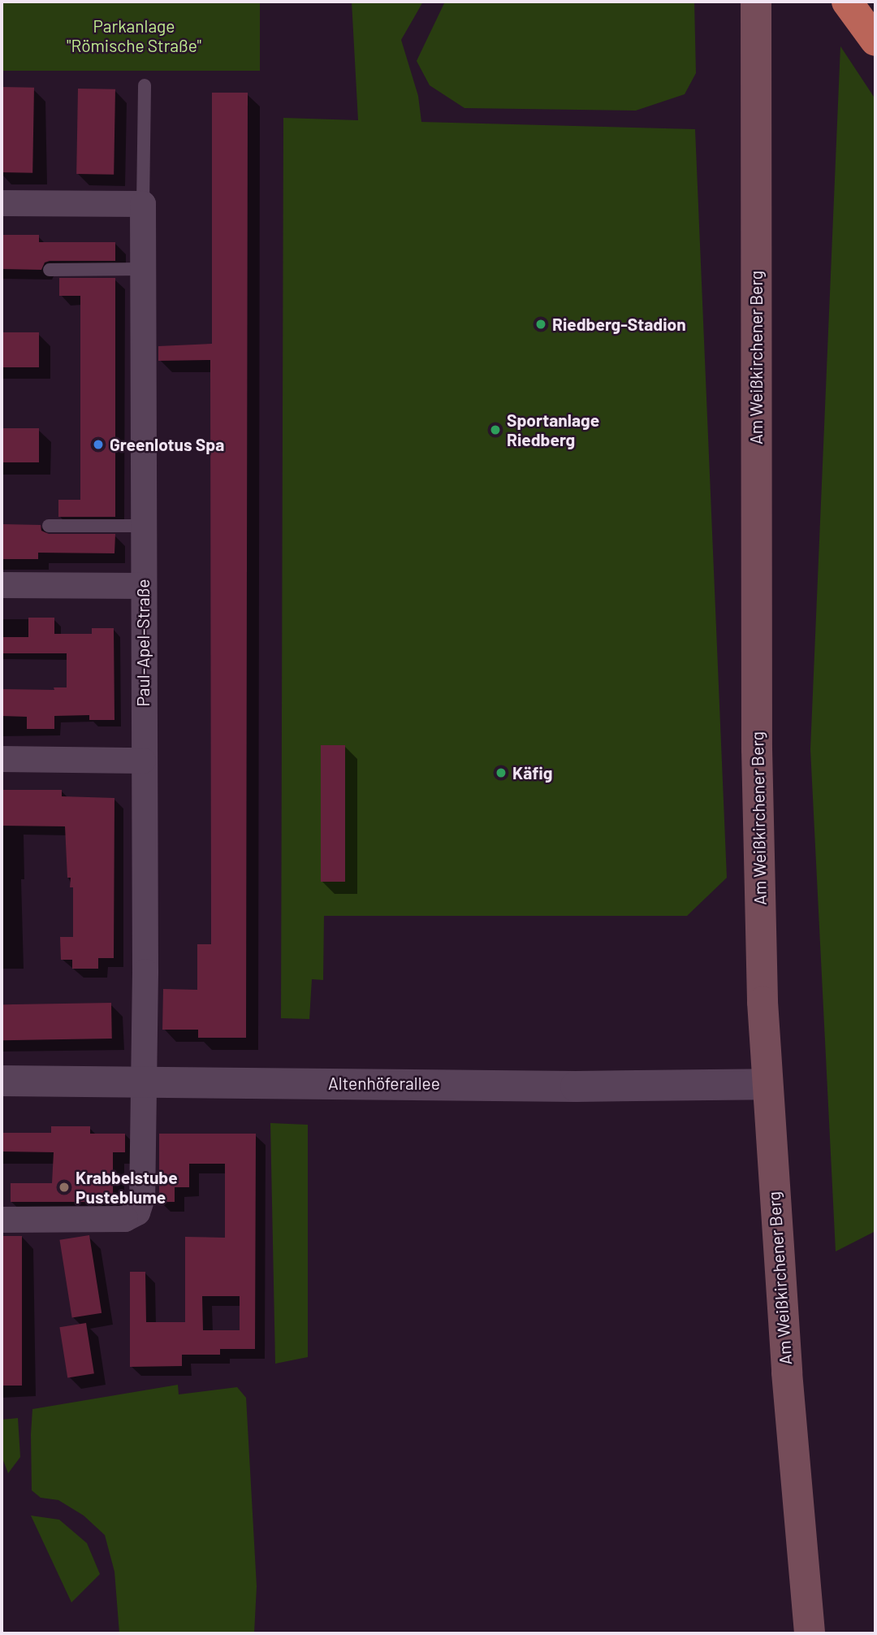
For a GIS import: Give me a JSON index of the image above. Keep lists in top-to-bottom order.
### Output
{
  "streets": {
    "main road": ["Am Weißkirchener Berg"],
    "street": ["Paul-Apel-Straße", "Altenhöferallee"]
  },
  "crossings": [
    ["Am Weißkirchener Berg", "Altenhöferallee"],
    ["Paul-Apel-Straße", "Altenhöferallee"]
  ],
  "parks": ["Parkanlage \"Römische Straße\""],
  "places": [
    "Riedberg-Stadion",
    "Sportanlage Riedberg",
    "Greenlotus Spa",
    "Käfig",
    "Krabbelstube Pusteblume"
  ]
}
